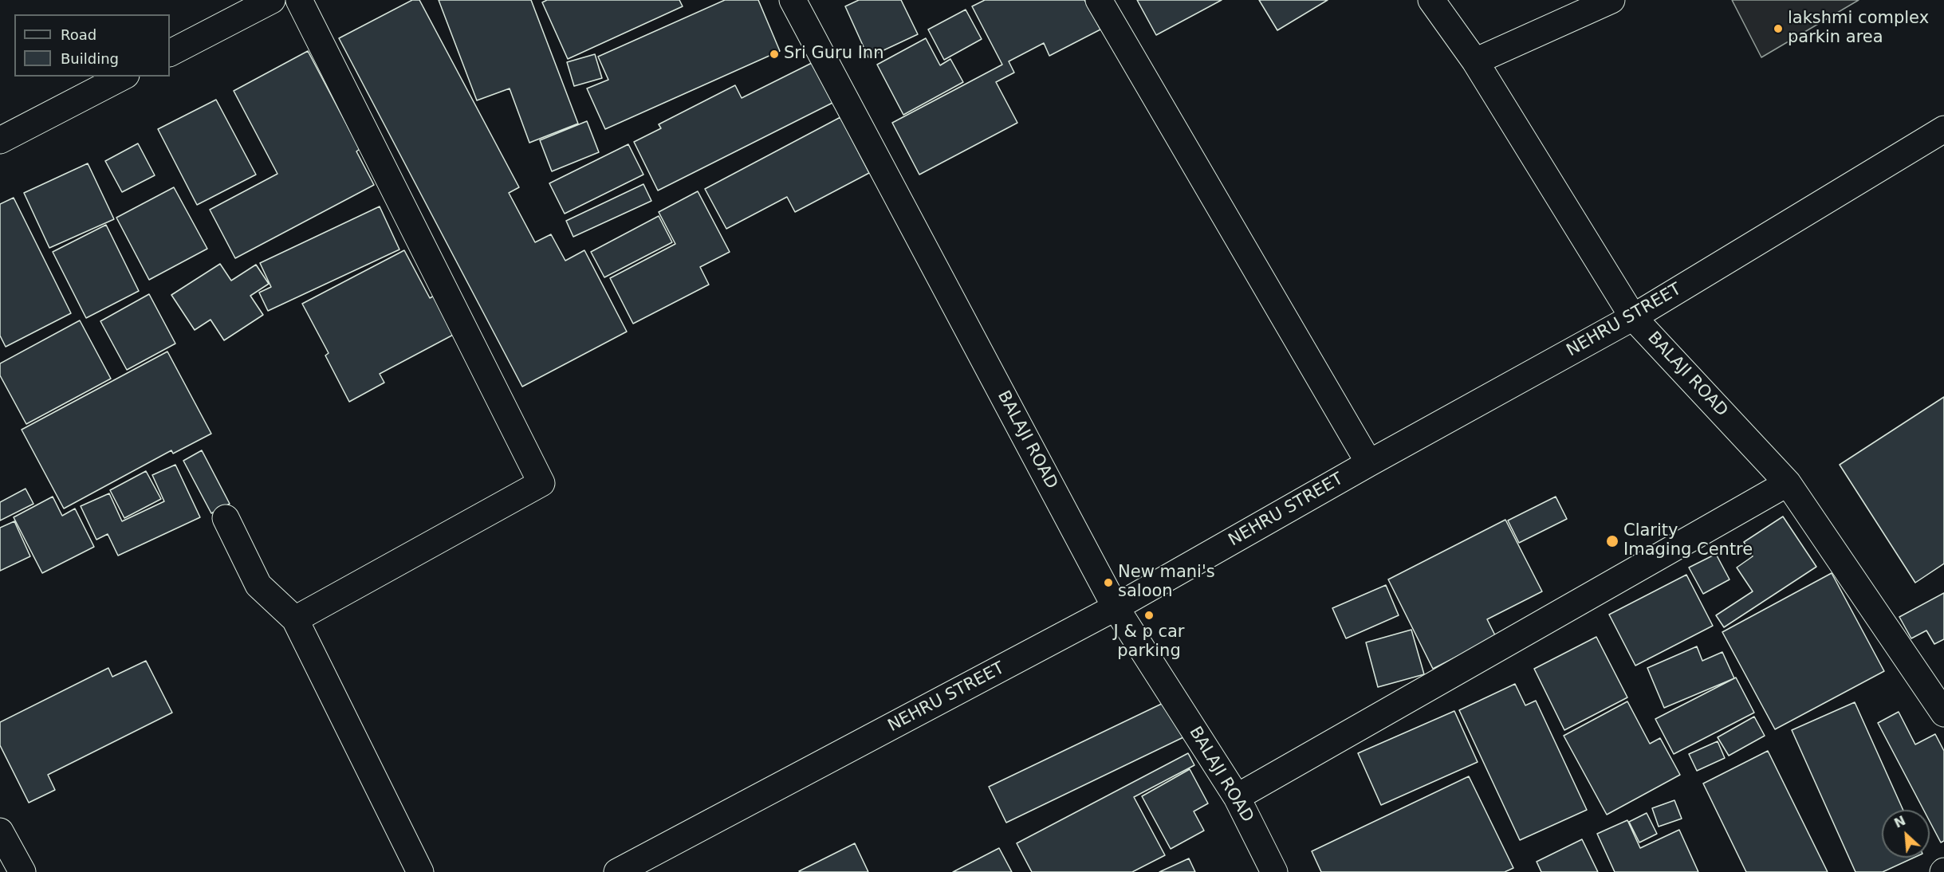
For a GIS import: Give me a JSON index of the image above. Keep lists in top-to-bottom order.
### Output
{
  "streets": {
    "street": ["NEHRU STREET", "BALAJI ROAD"]
  },
  "crossings": [
    ["NEHRU STREET", "BALAJI ROAD"]
  ],
  "places": [
    "lakshmi complex parkin area",
    "Sri Guru Inn",
    "Clarity Imaging Centre",
    "New mani's saloon",
    "J & p car parking"
  ],
  "legend": ["Road", "Building"],
  "north": "top left"
}
